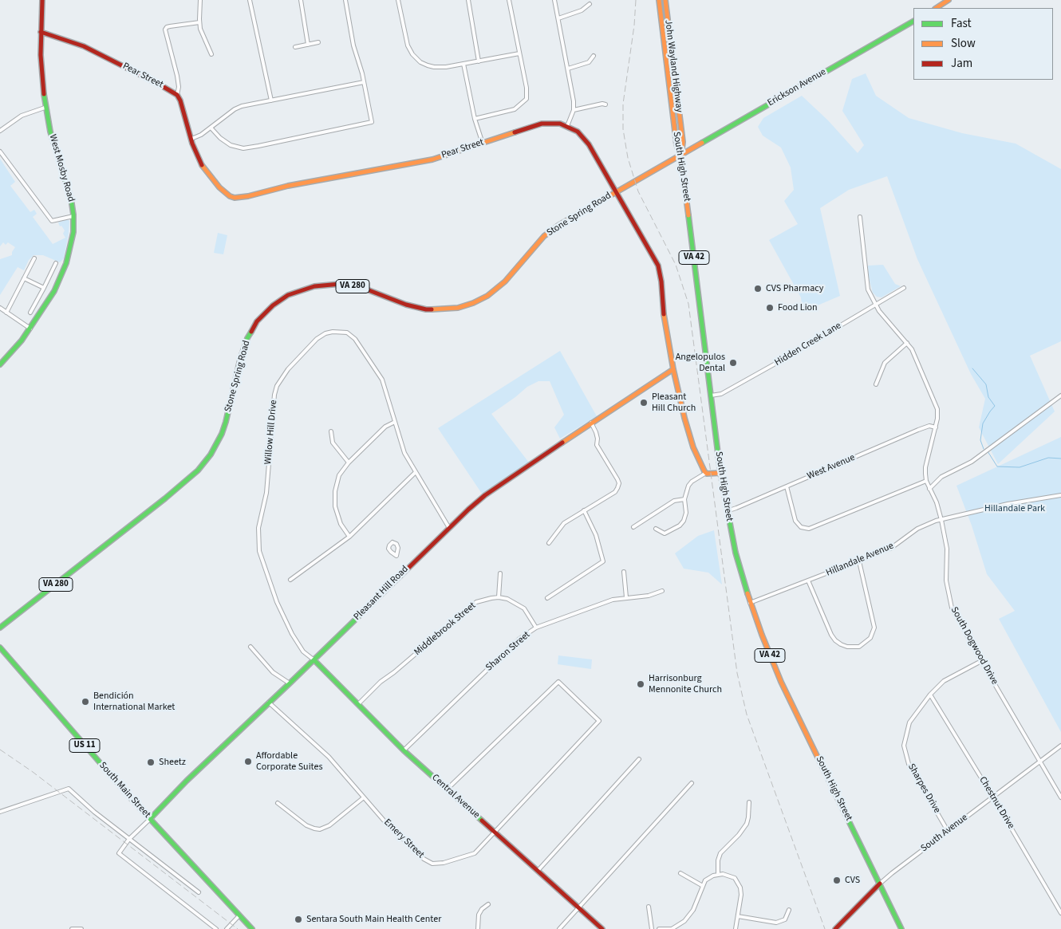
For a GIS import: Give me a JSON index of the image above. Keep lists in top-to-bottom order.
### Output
{
  "streets": {
    "main road": [
      "John Wayland Highway",
      "Pear Street",
      "Erickson Avenue",
      "South High Street",
      "West Mosby Road",
      "Stone Spring Road",
      "VA 42",
      "VA 280",
      "Pleasant Hill Road",
      "US 11",
      "South Main Street",
      "Central Avenue",
      "South Avenue"
    ],
    "street": [
      "Hidden Creek Lane",
      "Willow Hill Drive",
      "West Avenue",
      "Hillandale Avenue",
      "Middlebrook Street",
      "South Dogwood Drive",
      "Sharon Street",
      "Sharpes Drive",
      "Chestnut Drive",
      "Emery Street"
    ]
  },
  "crossings": [
    ["John Wayland Highway", "Erickson Avenue"],
    ["John Wayland Highway", "South High Street"],
    ["John Wayland Highway", "Stone Spring Road"],
    ["Pear Street", "West Mosby Road"],
    ["Pear Street", "Stone Spring Road"],
    ["Pear Street", "Pleasant Hill Road"],
    ["Erickson Avenue", "South High Street"],
    ["Erickson Avenue", "Stone Spring Road"],
    ["South High Street", "Stone Spring Road"],
    ["South High Street", "Hidden Creek Lane"],
    ["South High Street", "West Avenue"],
    ["South High Street", "Hillandale Avenue"],
    ["South High Street", "South Avenue"],
    ["Hidden Creek Lane", "South Dogwood Drive"],
    ["Willow Hill Drive", "Pleasant Hill Road"],
    ["Willow Hill Drive", "Central Avenue"],
    ["West Avenue", "South Dogwood Drive"],
    ["Hillandale Avenue", "South Dogwood Drive"],
    ["Pleasant Hill Road", "South Main Street"],
    ["Pleasant Hill Road", "Central Avenue"],
    ["Pleasant Hill Road", "Emery Street"],
    ["Middlebrook Street", "Central Avenue"],
    ["South Dogwood Drive", "Sharpes Drive"],
    ["South Dogwood Drive", "South Avenue"],
    ["Sharon Street", "Central Avenue"],
    ["Sharpes Drive", "Chestnut Drive"],
    ["Sharpes Drive", "South Avenue"],
    ["Central Avenue", "Emery Street"],
    ["Chestnut Drive", "South Avenue"]
  ],
  "parks": ["Hillandale Park"],
  "places": [
    "CVS Pharmacy",
    "Food Lion",
    "Angelopulos Dental",
    "Pleasant Hill Church",
    "Harrisonburg Mennonite Church",
    "Bendición International Market",
    "Affordable Corporate Suites",
    "Sheetz",
    "CVS",
    "Sentara South Main Health Center"
  ],
  "legend": ["Fast", "Slow", "Jam"]
}
